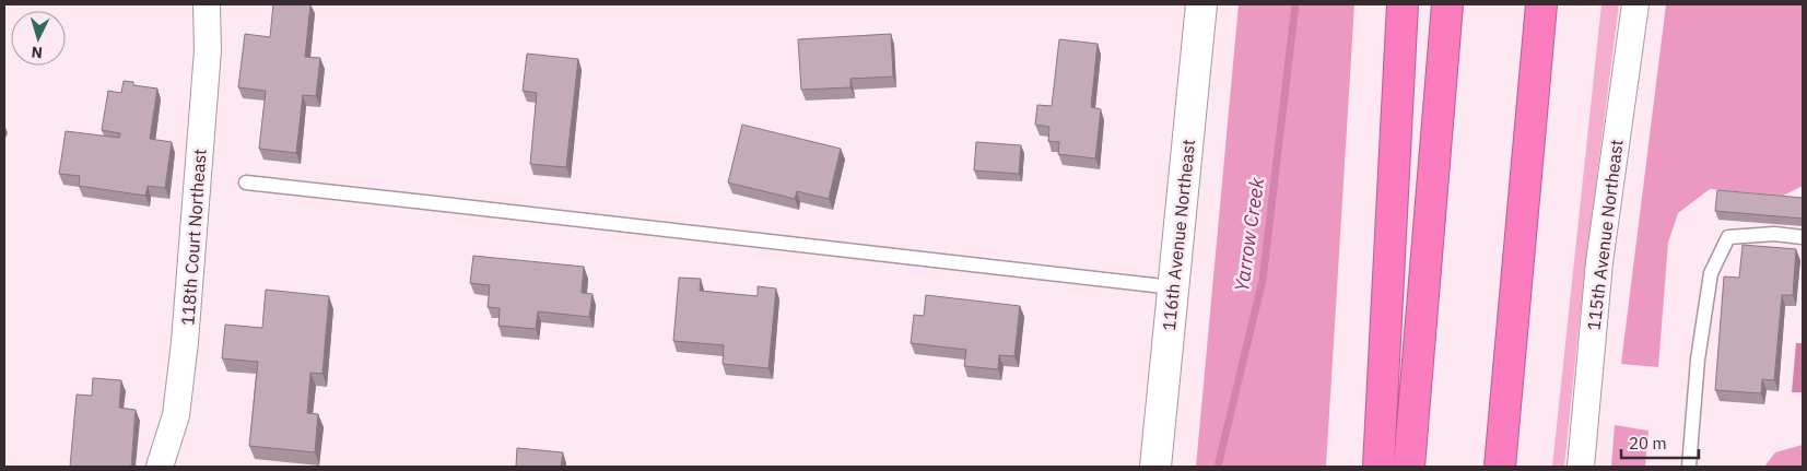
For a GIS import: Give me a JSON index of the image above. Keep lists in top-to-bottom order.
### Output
{
  "streets": {
    "street": ["116th Avenue Northeast", "115th Avenue Northeast", "118th Court Northeast"]
  },
  "water": ["Yarrow Creek"],
  "scale_bar": "20 m",
  "north": "bottom"
}
